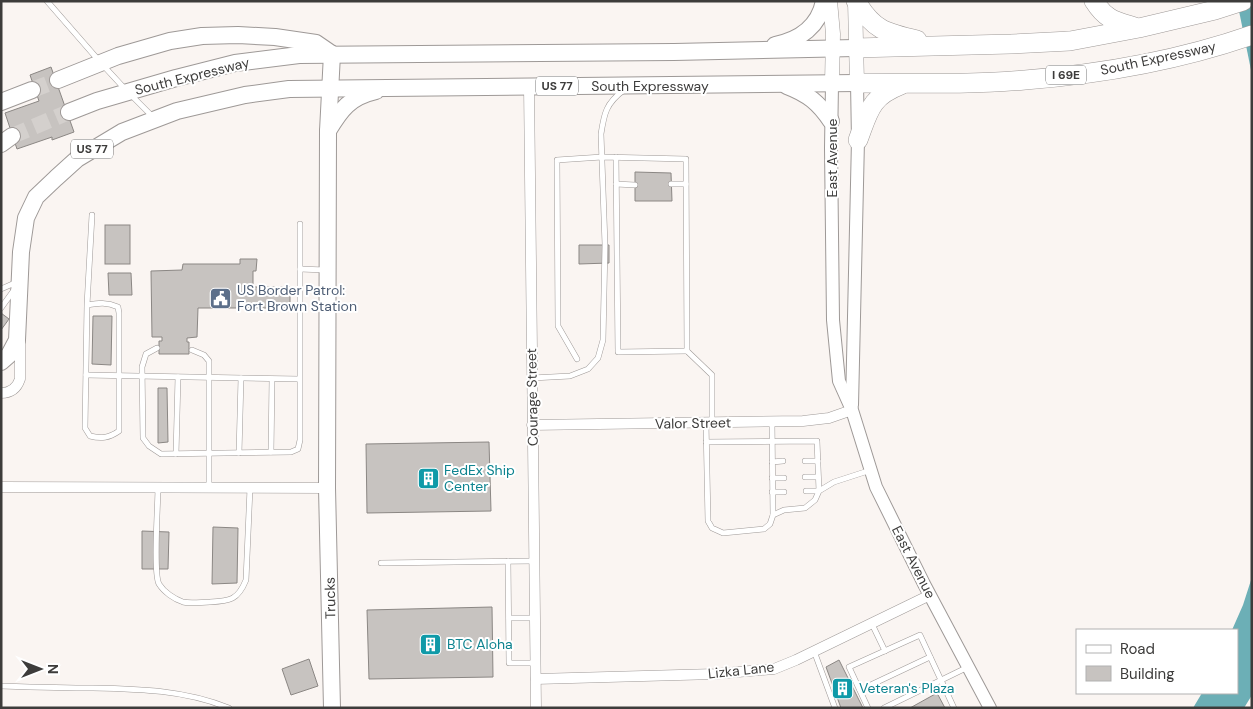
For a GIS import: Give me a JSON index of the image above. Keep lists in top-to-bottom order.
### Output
{
  "streets": {
    "highway": [
      "South Expressway",
      "I 69E",
      "US 77",
      "Trucks"
    ],
    "street": [
      "East Avenue",
      "Courage Street",
      "Valor Street",
      "Lizka Lane"
    ]
  },
  "crossings": [
    ["South Expressway", "East Avenue"],
    ["South Expressway", "Courage Street"],
    ["South Expressway", "Trucks"],
    ["East Avenue", "Valor Street"],
    ["East Avenue", "Lizka Lane"],
    ["Courage Street", "Valor Street"],
    ["Courage Street", "Lizka Lane"]
  ],
  "places": {
    "public building": ["US Border Patrol: Fort Brown Station"],
    "building": ["FedEx Ship Center", "BTC Aloha", "Veteran's Plaza"]
  },
  "legend": ["Road", "Building"],
  "north": "right"
}
